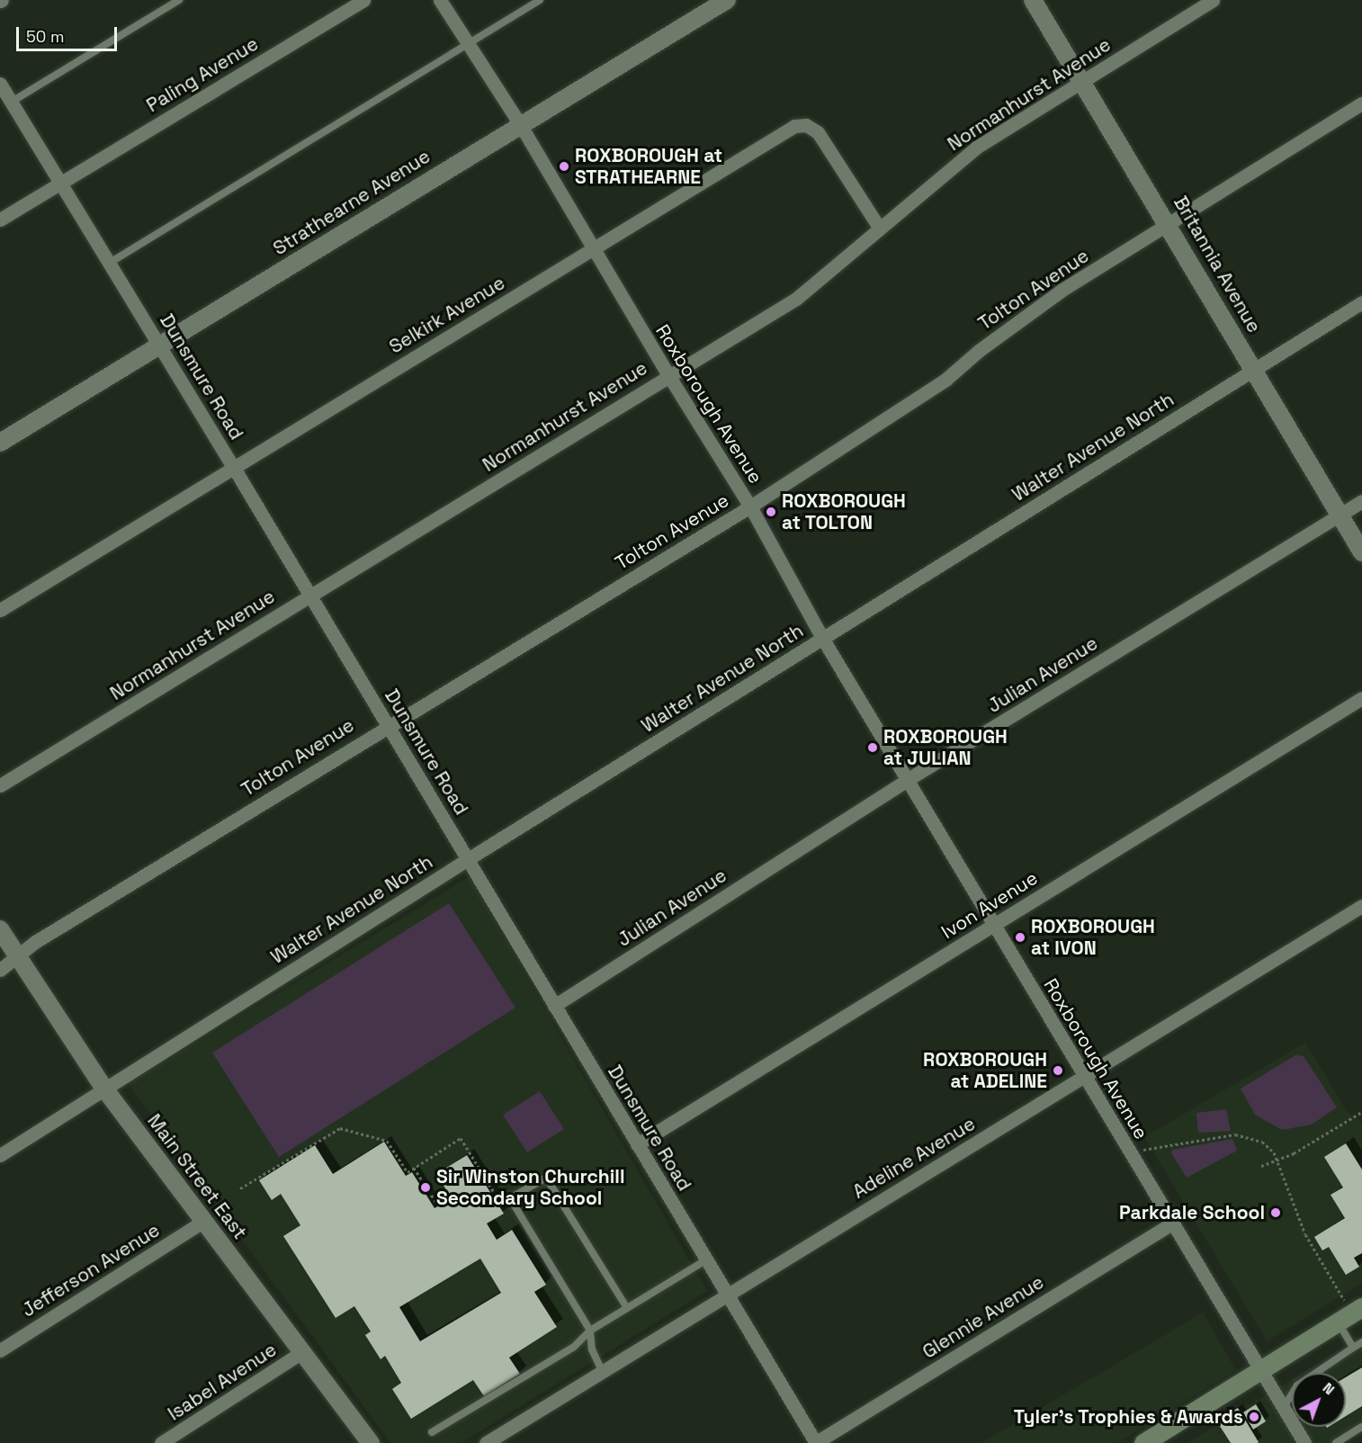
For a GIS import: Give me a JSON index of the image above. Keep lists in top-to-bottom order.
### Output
{
  "streets": {
    "street": [
      "Paling Avenue",
      "Normanhurst Avenue",
      "Strathearne Avenue",
      "Britannia Avenue",
      "Tolton Avenue",
      "Selkirk Avenue",
      "Dunsmure Road",
      "Roxborough Avenue",
      "Walter Avenue North",
      "Julian Avenue",
      "Ivon Avenue",
      "Adeline Avenue",
      "Main Street East",
      "Jefferson Avenue",
      "Glennie Avenue",
      "Isabel Avenue"
    ]
  },
  "crossings": [
    ["Paling Avenue", "Dunsmure Road"],
    ["Normanhurst Avenue", "Britannia Avenue"],
    ["Normanhurst Avenue", "Selkirk Avenue"],
    ["Normanhurst Avenue", "Dunsmure Road"],
    ["Normanhurst Avenue", "Roxborough Avenue"],
    ["Strathearne Avenue", "Dunsmure Road"],
    ["Strathearne Avenue", "Roxborough Avenue"],
    ["Britannia Avenue", "Tolton Avenue"],
    ["Britannia Avenue", "Walter Avenue North"],
    ["Britannia Avenue", "Julian Avenue"],
    ["Tolton Avenue", "Dunsmure Road"],
    ["Tolton Avenue", "Roxborough Avenue"],
    ["Tolton Avenue", "Main Street East"],
    ["Selkirk Avenue", "Dunsmure Road"],
    ["Selkirk Avenue", "Roxborough Avenue"],
    ["Dunsmure Road", "Walter Avenue North"],
    ["Dunsmure Road", "Julian Avenue"],
    ["Dunsmure Road", "Ivon Avenue"],
    ["Dunsmure Road", "Adeline Avenue"],
    ["Dunsmure Road", "Glennie Avenue"],
    ["Roxborough Avenue", "Walter Avenue North"],
    ["Roxborough Avenue", "Julian Avenue"],
    ["Roxborough Avenue", "Ivon Avenue"],
    ["Roxborough Avenue", "Adeline Avenue"],
    ["Roxborough Avenue", "Glennie Avenue"],
    ["Walter Avenue North", "Main Street East"],
    ["Main Street East", "Jefferson Avenue"],
    ["Main Street East", "Isabel Avenue"]
  ],
  "places": [
    "ROXBOROUGH at STRATHEARNE",
    "ROXBOROUGH at TOLTON",
    "ROXBOROUGH at JULIAN",
    "ROXBOROUGH at IVON",
    "ROXBOROUGH at ADELINE",
    "Sir Winston Churchill Secondary School",
    "Parkdale School",
    "Tyler's Trophies & Awards"
  ],
  "scale_bar": "50 m",
  "north": "top right"
}
